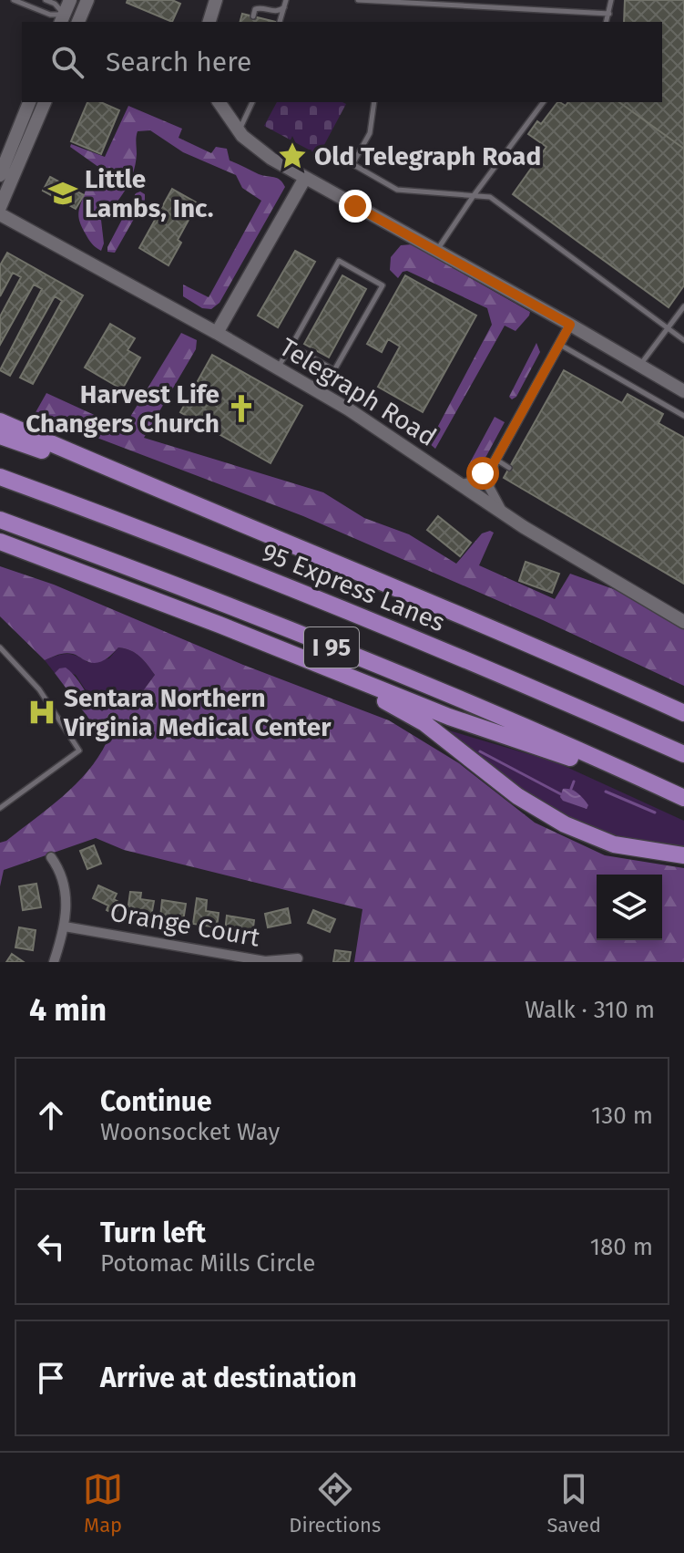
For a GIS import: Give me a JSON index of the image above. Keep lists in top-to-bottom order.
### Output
{
  "streets": {
    "highway": ["95 Express Lanes", "I 95"],
    "street": ["Telegraph Road", "Orange Court"]
  },
  "places": {
    "place": ["Old Telegraph Road"],
    "school or university": ["Little Lambs, Inc."],
    "church": ["Harvest Life Changers Church"],
    "hospital": ["Sentara Northern Virginia Medical Center"]
  },
  "page": {
    "search": "Search here",
    "heading": ["4 min", "Walk · 310 m"],
    "list": [
      ["Continue", "Woonsocket Way", "130 m"],
      ["Turn left", "Potomac Mills Circle", "180 m"],
      "Arrive at destination"
    ],
    "nav": ["Map", "Directions", "Saved"]
  }
}
